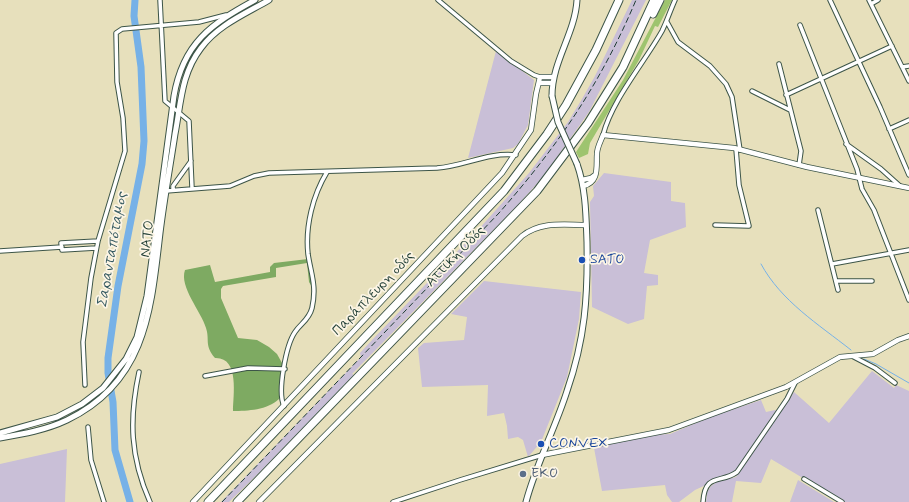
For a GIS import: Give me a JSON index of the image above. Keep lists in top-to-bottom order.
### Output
{
  "streets": {
    "highway": ["Αττική Οδός"],
    "main road": ["ΝΑΤΟ"],
    "street": ["Παράπλευρη οδός"]
  },
  "water": ["Σαρανταπόταμος"],
  "places": ["SATO", "CONVEX", "EKO"]
}
